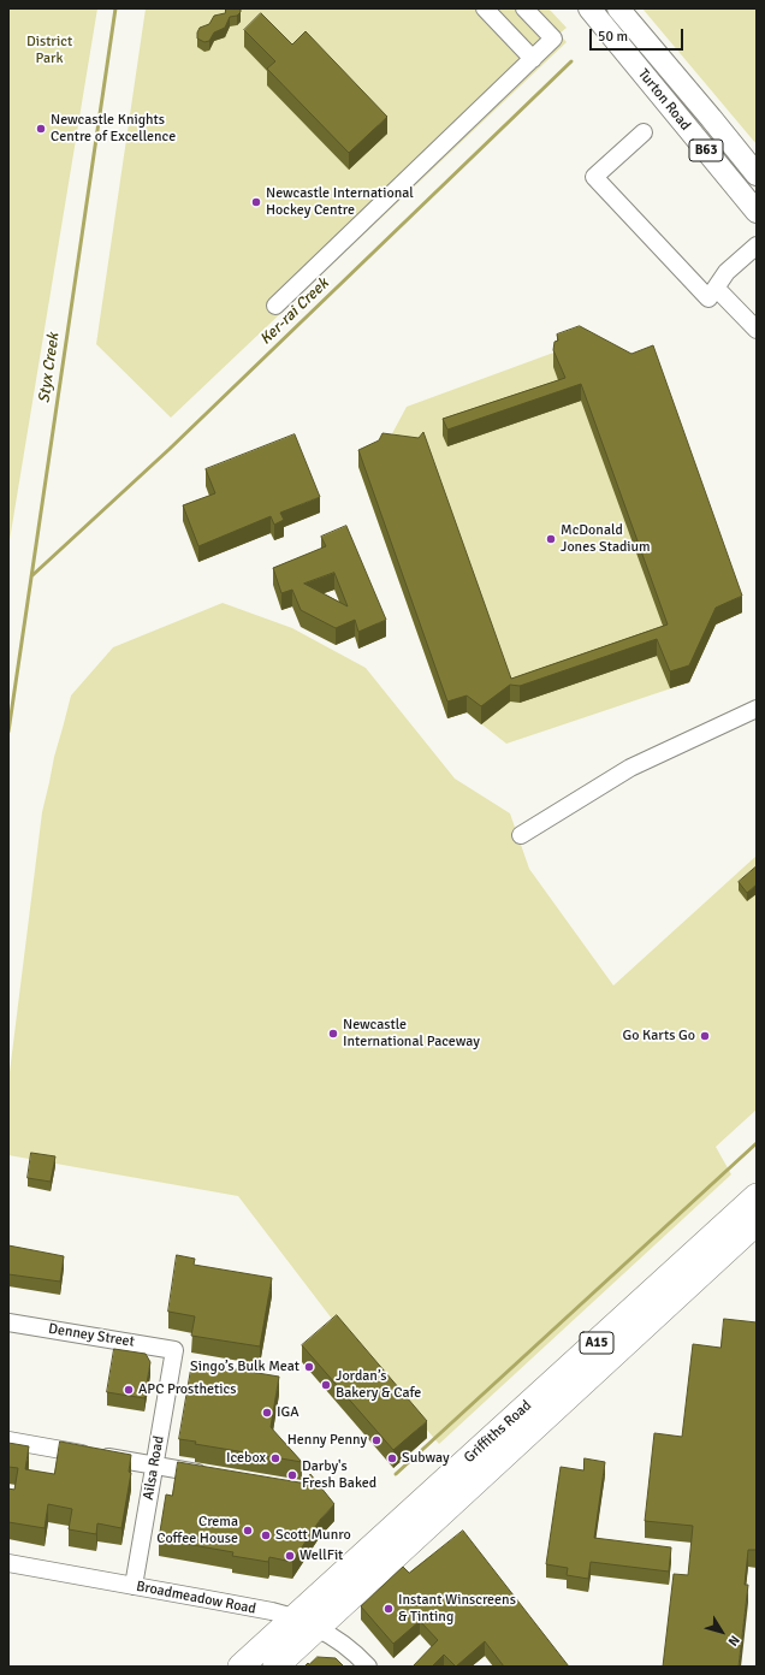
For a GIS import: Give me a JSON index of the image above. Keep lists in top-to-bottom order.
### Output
{
  "streets": {
    "highway": ["A15", "Griffiths Road", "Broadmeadow Road"],
    "main road": ["Turton Road", "B63"],
    "street": ["Denney Street", "Ailsa Road"]
  },
  "crossings": [
    ["Denney Street", "Ailsa Road"],
    ["Griffiths Road", "Broadmeadow Road"],
    ["Ailsa Road", "Broadmeadow Road"]
  ],
  "water": ["Ker-rai Creek", "Styx Creek"],
  "parks": ["District Park"],
  "places": [
    "Newcastle Knights Centre of Excellence",
    "Newcastle International Hockey Centre",
    "McDonald Jones Stadium",
    "Newcastle International Paceway",
    "Go Karts Go",
    "Singo’s Bulk Meat",
    "Jordan’s Bakery & Cafe",
    "APC Prosthetics",
    "IGA",
    "Henny Penny",
    "Icebox",
    "Subway",
    "Darby's Fresh Baked",
    "Crema Coffee House",
    "Scott Munro",
    "WellFit",
    "Instant Winscreens & Tinting"
  ],
  "scale_bar": "50 m",
  "north": "bottom right"
}
